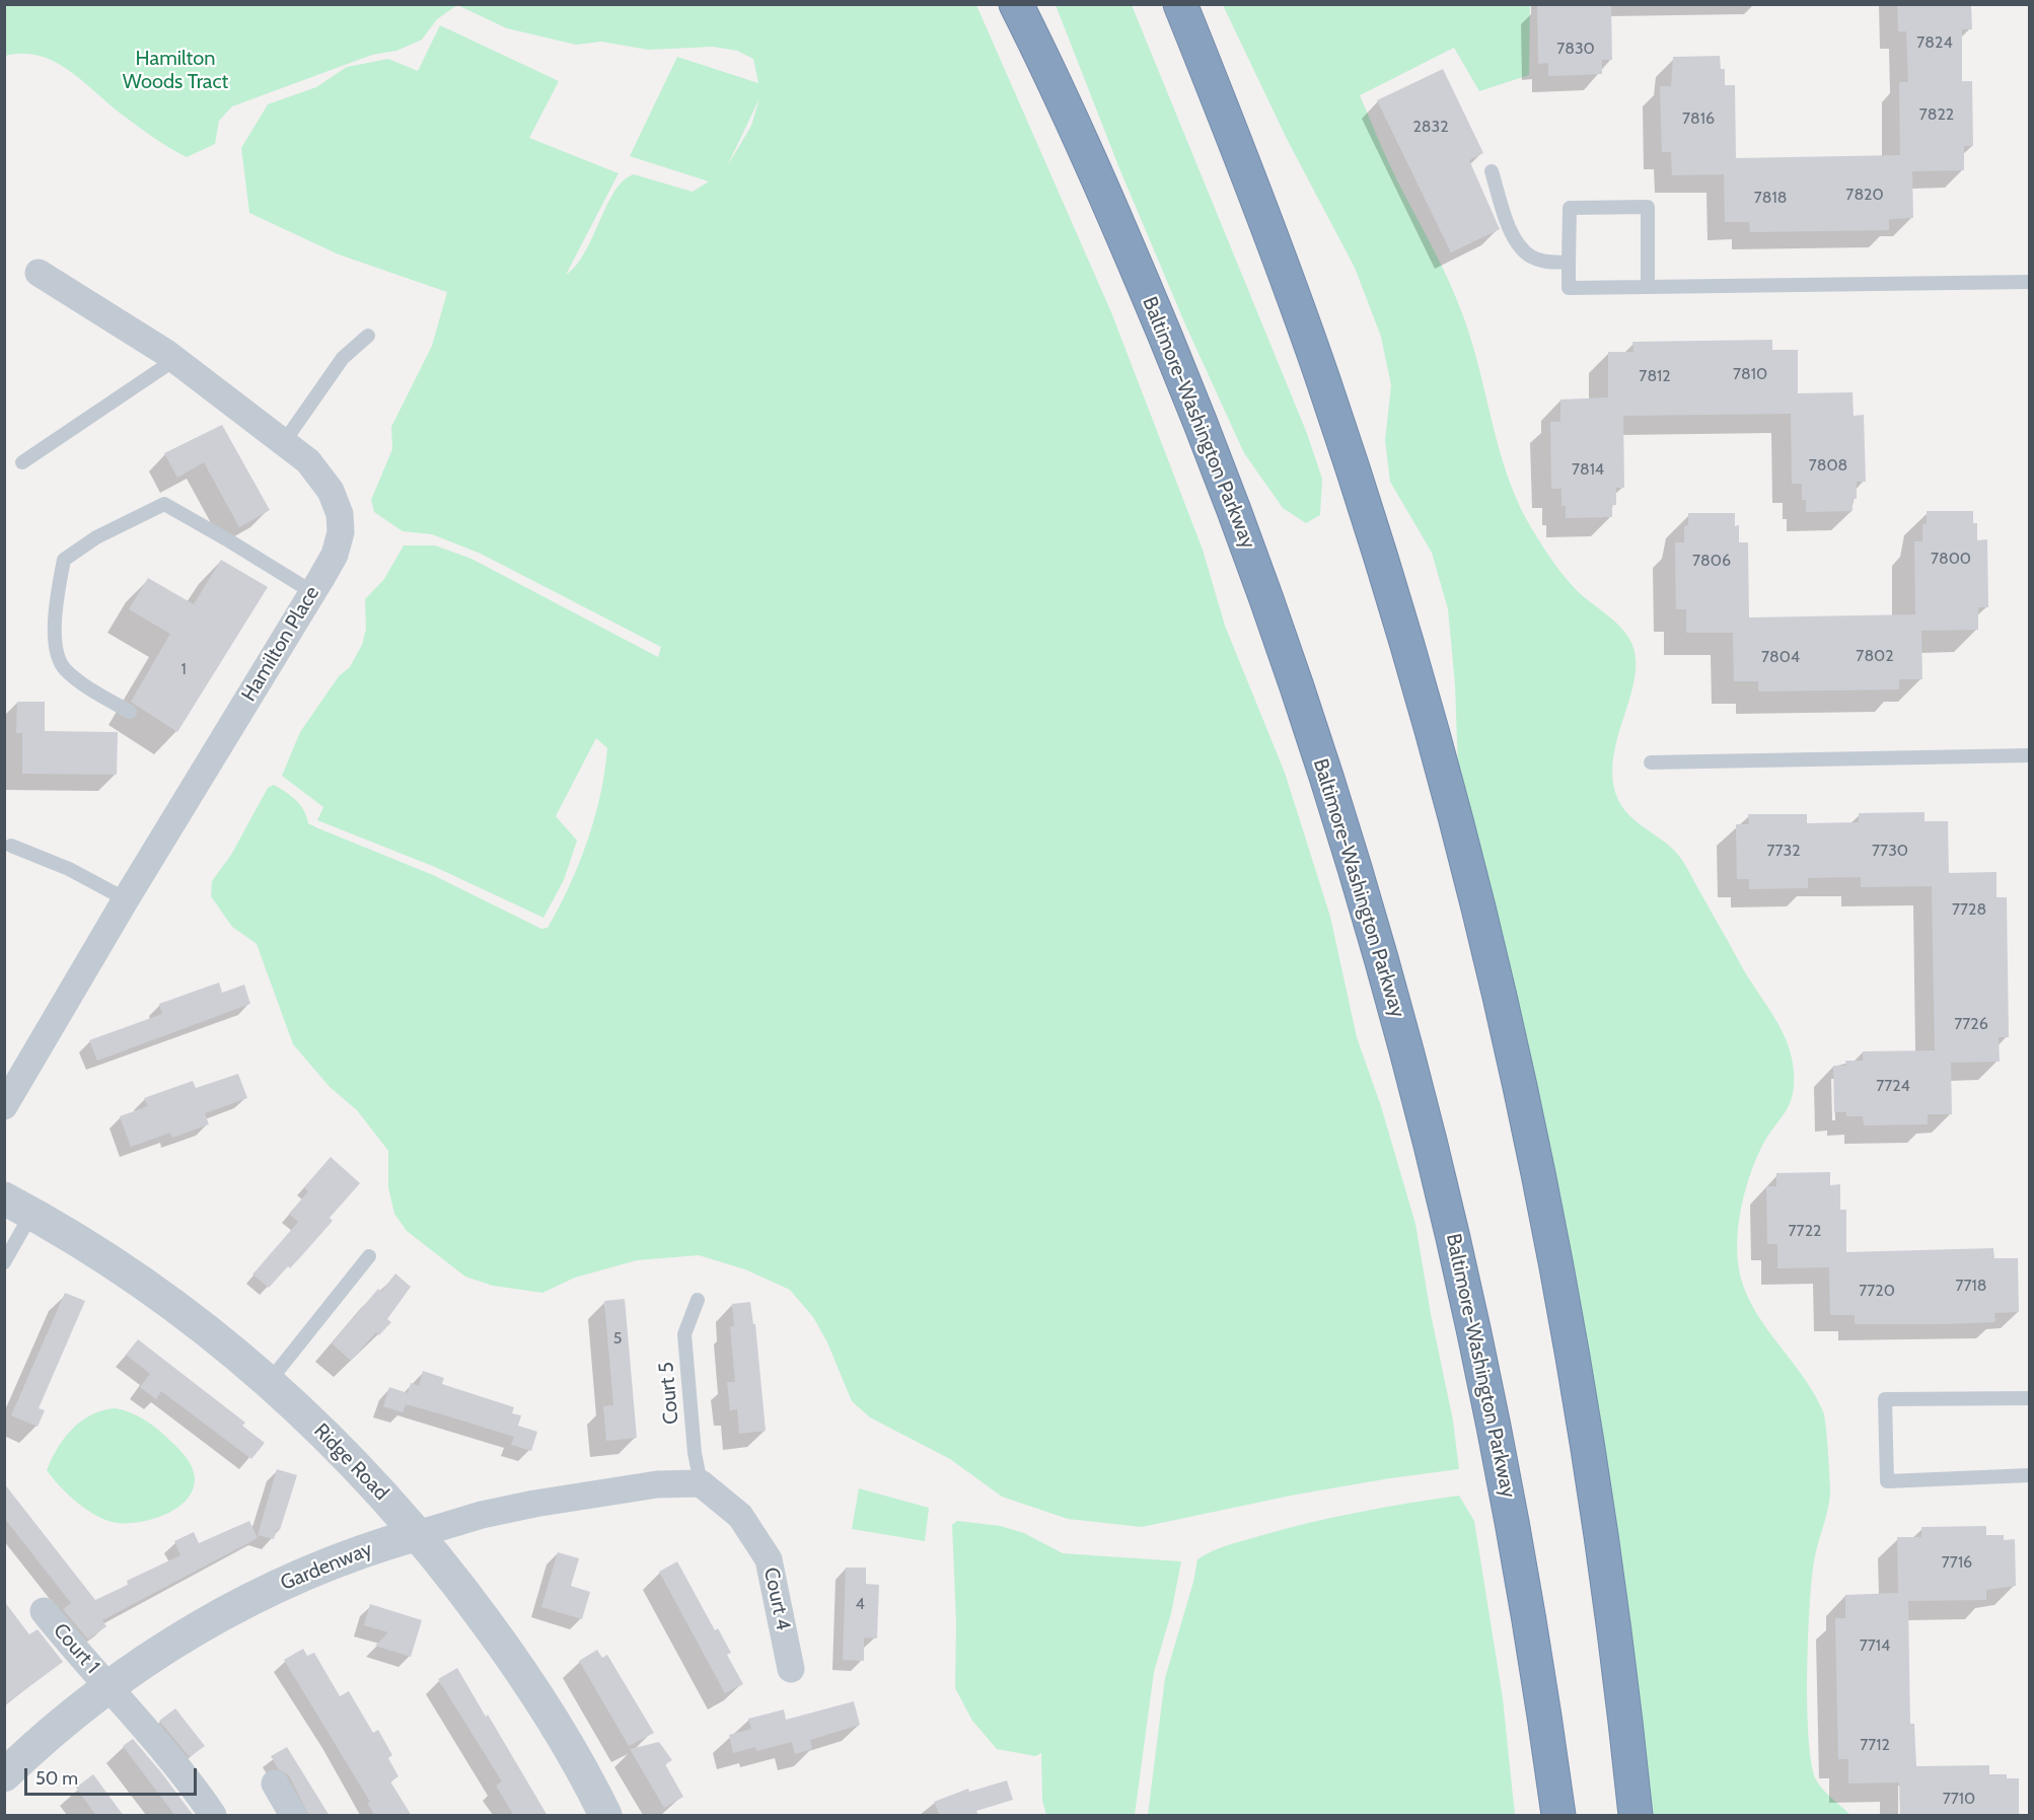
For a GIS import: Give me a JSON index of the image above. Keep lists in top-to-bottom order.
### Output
{
  "streets": {
    "highway": ["Baltimore-Washington Parkway"],
    "street": [
      "Hamilton Place",
      "Ridge Road",
      "Gardenway",
      "Court 4",
      "Court 1"
    ],
    "lane": ["Court 5"]
  },
  "crossings": [
    ["Court 5", "Gardenway"],
    ["Court 5", "Court 4"],
    ["Ridge Road", "Gardenway"],
    ["Gardenway", "Court 4"],
    ["Gardenway", "Court 1"]
  ],
  "parks": ["Hamilton Woods Tract"],
  "house_numbers": [
    "7824",
    "7830",
    "7822",
    "7816",
    "2832",
    "7820",
    "7818",
    "7810",
    "7812",
    "7808",
    "7814",
    "7800",
    "7806",
    "7802",
    "7804",
    "1",
    "7732",
    "7730",
    "7728",
    "7726",
    "7724",
    "7722",
    "7718",
    "7720",
    "5",
    "7716",
    "4",
    "7714",
    "7712",
    "7710"
  ],
  "scale_bar": "50 m"
}
